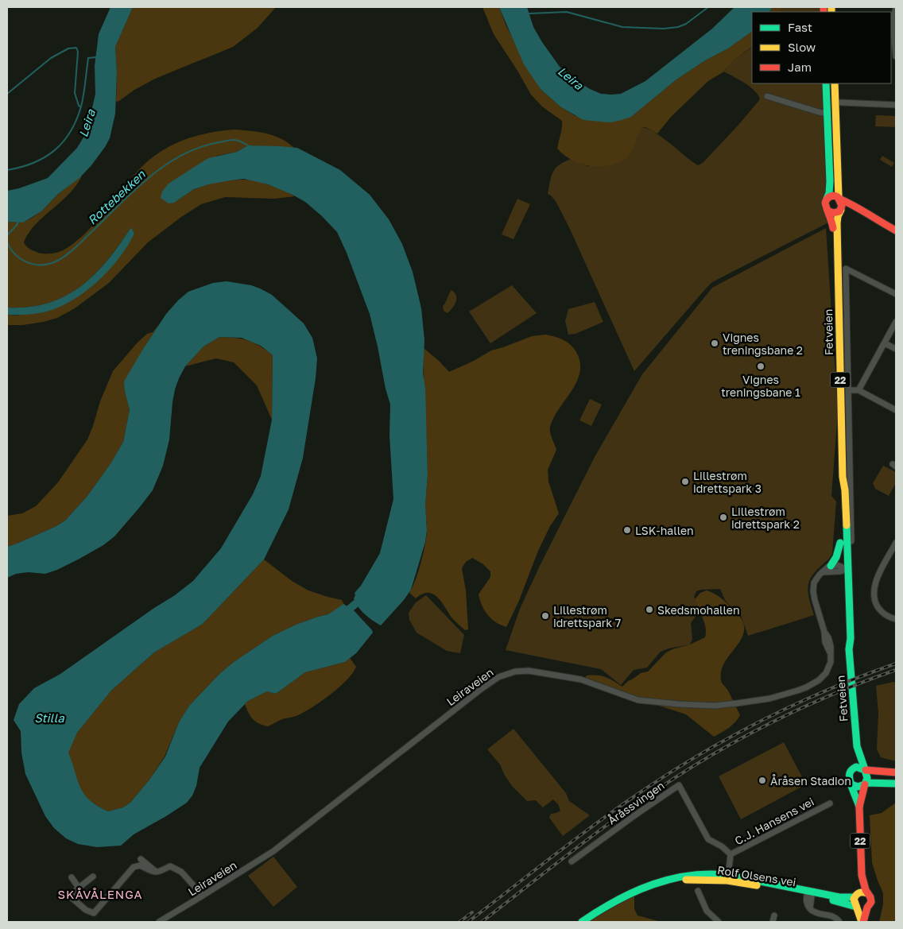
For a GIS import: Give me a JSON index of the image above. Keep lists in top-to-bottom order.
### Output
{
  "streets": {
    "main road": ["Fetveien", "22", "Rolf Olsens vei"],
    "street": ["Leiraveien", "Åråssvingen", "C.J. Hansens vei"]
  },
  "crossings": [
    ["Fetveien", "22"],
    ["22", "Rolf Olsens vei"],
    ["Åråssvingen", "C.J. Hansens vei"],
    ["C.J. Hansens vei", "Rolf Olsens vei"]
  ],
  "districts": ["SKÅVÅLENGA"],
  "water": ["Leira", "Rottebekken", "Stilla"],
  "places": [
    "Vignes treningsbane 2",
    "Vignes treningsbane 1",
    "Lillestrøm idrettspark 3",
    "Lillestrøm idrettspark 2",
    "LSK-hallen",
    "Skedsmohallen",
    "Lillestrøm idrettspark 7",
    "Åråsen Stadion"
  ],
  "legend": ["Fast", "Slow", "Jam"]
}
